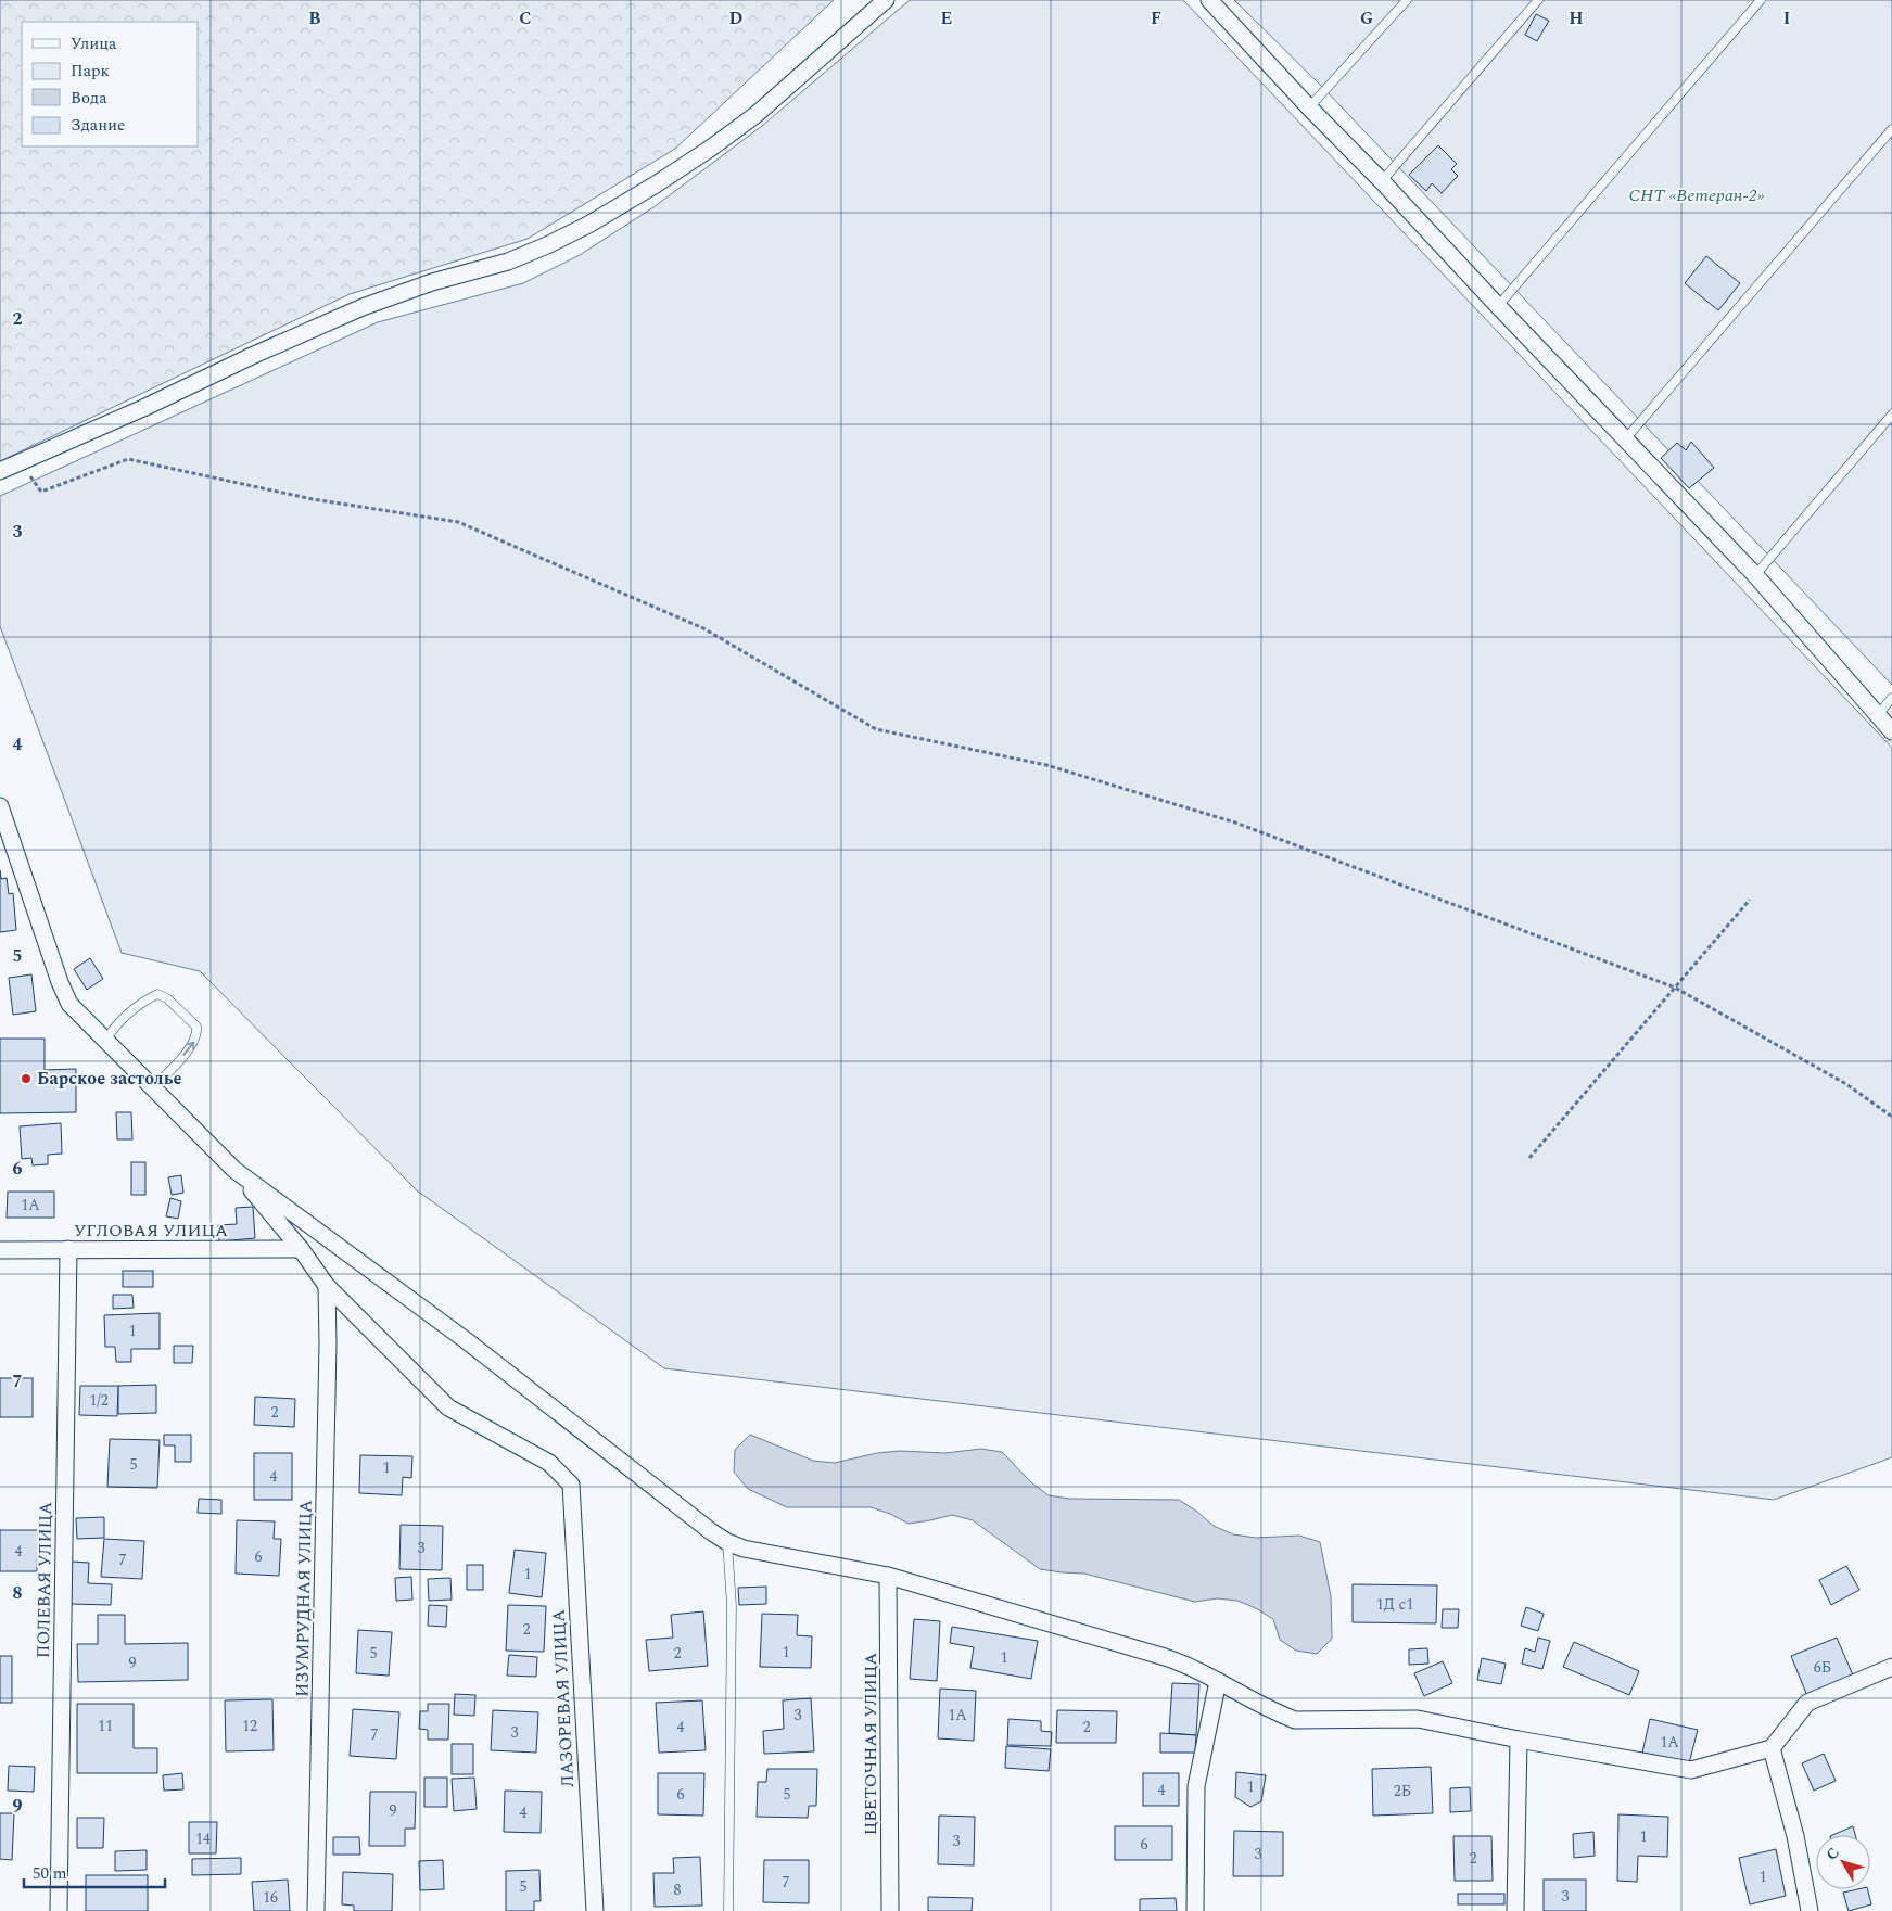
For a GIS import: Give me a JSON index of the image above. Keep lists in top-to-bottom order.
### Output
{
  "streets": {
    "street": [
      "УГЛОВАЯ УЛИЦА",
      "ПОЛЕВАЯ УЛИЦА",
      "ИЗУМРУДНАЯ УЛИЦА",
      "ЛАЗОРЕВАЯ УЛИЦА",
      "ЦВЕТОЧНАЯ УЛИЦА"
    ]
  },
  "crossings": [
    ["УГЛОВАЯ УЛИЦА", "ПОЛЕВАЯ УЛИЦА"],
    ["ИЗУМРУДНАЯ УЛИЦА", "ЛАЗОРЕВАЯ УЛИЦА"]
  ],
  "parks": ["СНТ «Ветеран-2»"],
  "places": ["Барское застолье"],
  "house_numbers": [
    "1А",
    "1",
    "1/2",
    "2",
    "5",
    "1",
    "4",
    "3",
    "4",
    "6",
    "7",
    "1",
    "1Д с1",
    "2",
    "1",
    "5",
    "2",
    "1",
    "9",
    "6Б",
    "3",
    "1А",
    "11",
    "12",
    "4",
    "2",
    "3",
    "7",
    "1А",
    "1",
    "4",
    "2Б",
    "6",
    "5",
    "9",
    "4",
    "1",
    "14",
    "3",
    "6",
    "3",
    "2",
    "1",
    "7",
    "5",
    "8",
    "3",
    "16"
  ],
  "legend": [
    "Улица",
    "Парк",
    "Вода",
    "Здание"
  ],
  "scale_bar": "50 m",
  "north": "top left",
  "grid": {
    "columns": [
      "B",
      "C",
      "D",
      "E",
      "F",
      "G",
      "H",
      "I"
    ],
    "rows": [
      "2",
      "3",
      "4",
      "5",
      "6",
      "7",
      "8",
      "9"
    ]
  }
}
